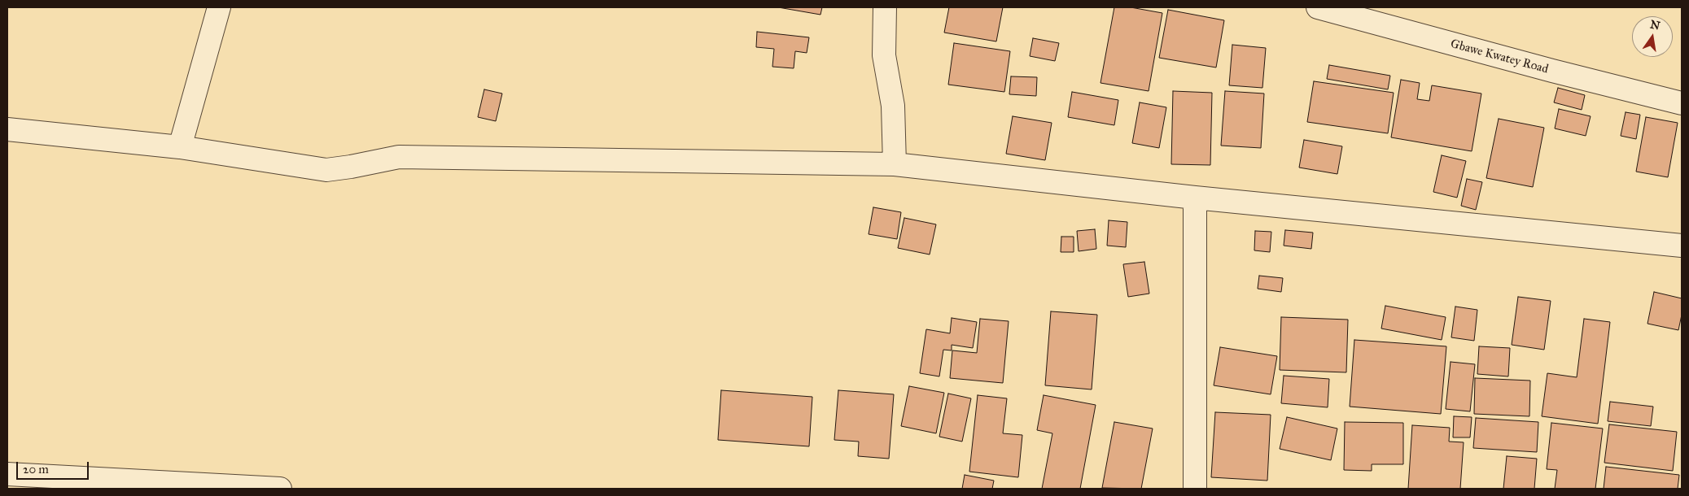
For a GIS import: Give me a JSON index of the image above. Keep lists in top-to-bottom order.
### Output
{
  "streets": {
    "street": ["Gbawe Kwatey Road"]
  },
  "scale_bar": "20 m",
  "north": "top"
}
